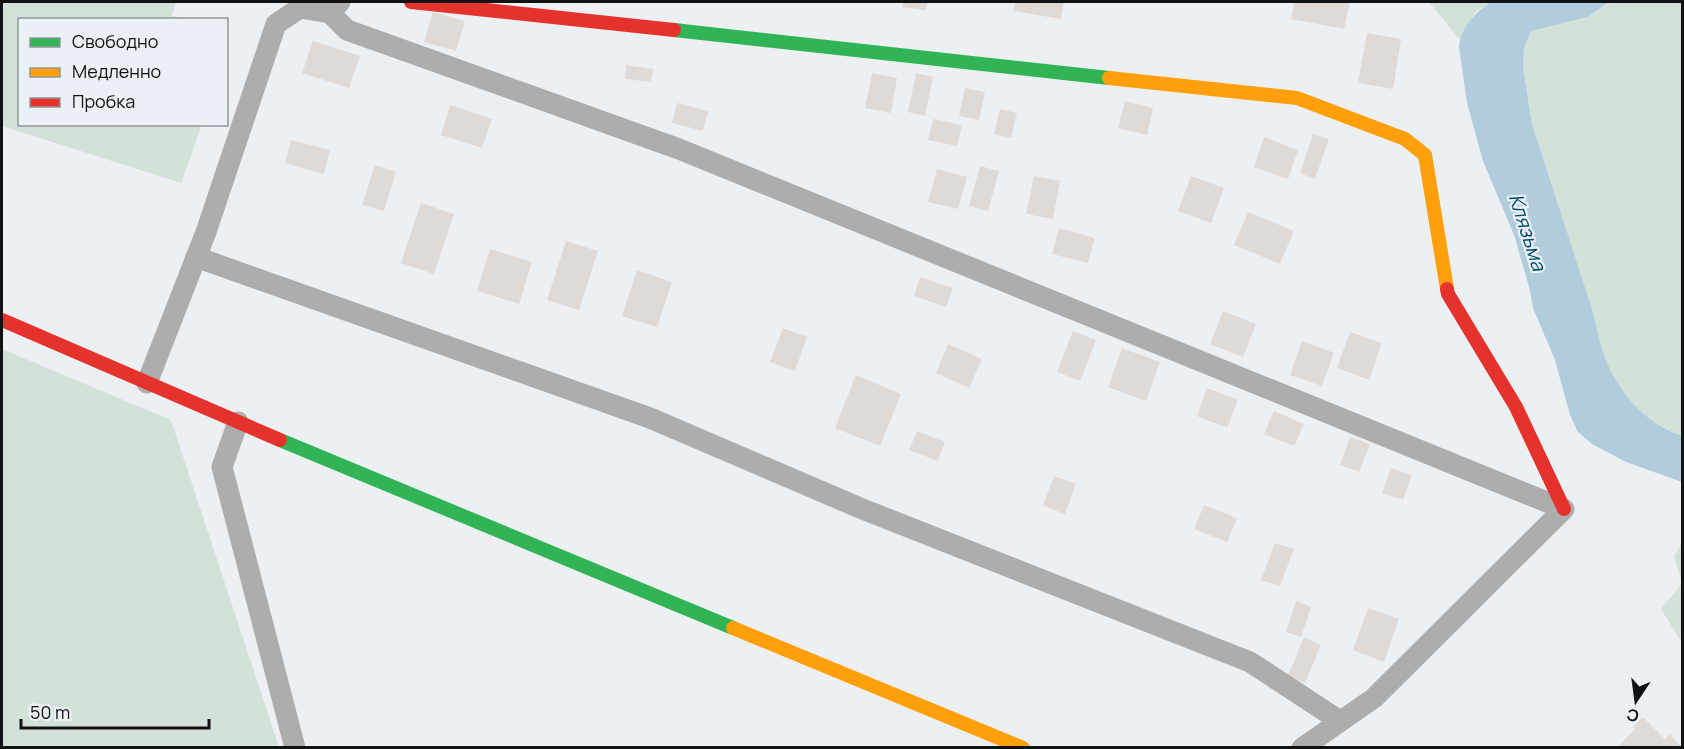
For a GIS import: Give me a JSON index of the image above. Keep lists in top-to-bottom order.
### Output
{
  "water": ["Клязьма"],
  "legend": ["Свободно", "Медленно", "Пробка"],
  "scale_bar": "50 m",
  "north": "bottom"
}
